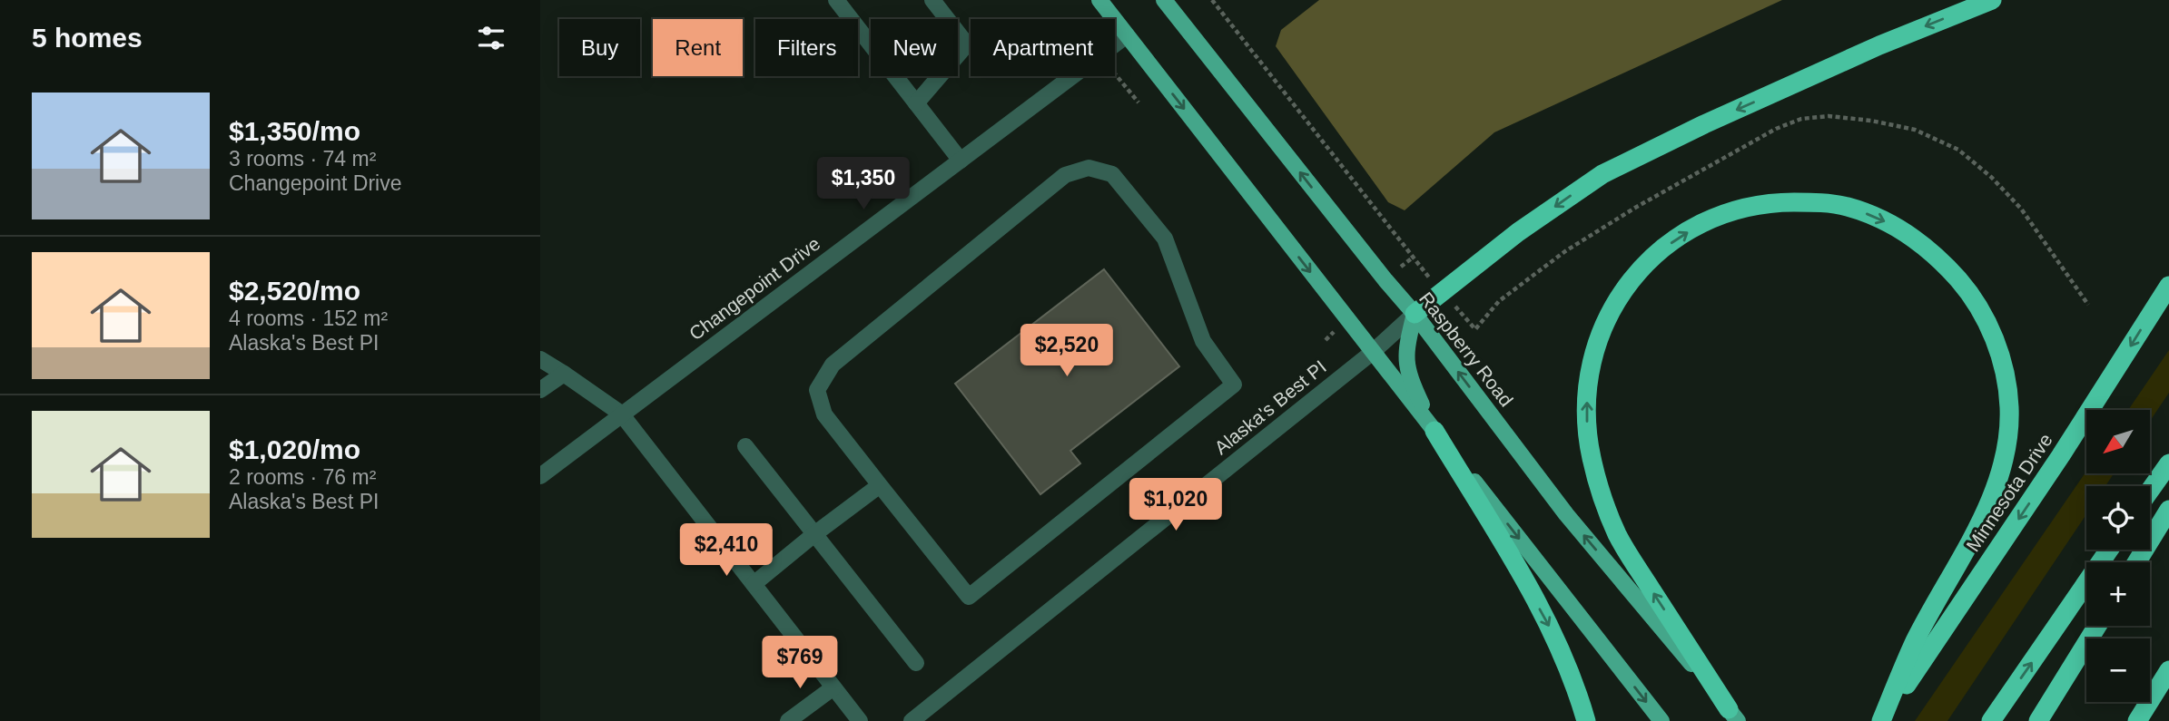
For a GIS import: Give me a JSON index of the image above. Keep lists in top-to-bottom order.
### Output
{
  "streets": {
    "highway": ["Minnesota Drive"],
    "main road": ["Raspberry Road"],
    "street": ["Changepoint Drive", "Alaska's Best PI"]
  },
  "crossings": [
    ["Raspberry Road", "Alaska's Best PI"]
  ],
  "north": "bottom left",
  "page": {
    "heading": "5 homes",
    "chip": [
      "Buy",
      "Rent",
      "Filters",
      "New",
      "Apartment"
    ],
    "list": [
      {
        "name": "$1,350/mo",
        "note": "3 rooms · 74 m² · Changepoint Drive"
      },
      {
        "name": "$2,520/mo",
        "note": "4 rooms · 152 m² · Alaska's Best PI"
      },
      {
        "name": "$1,020/mo",
        "note": "2 rooms · 76 m² · Alaska's Best PI"
      }
    ],
    "price": [
      "$1,350",
      "$2,520",
      "$1,020",
      "$2,410",
      "$769"
    ],
    "map_buttons": ["+", "−"]
  }
}
